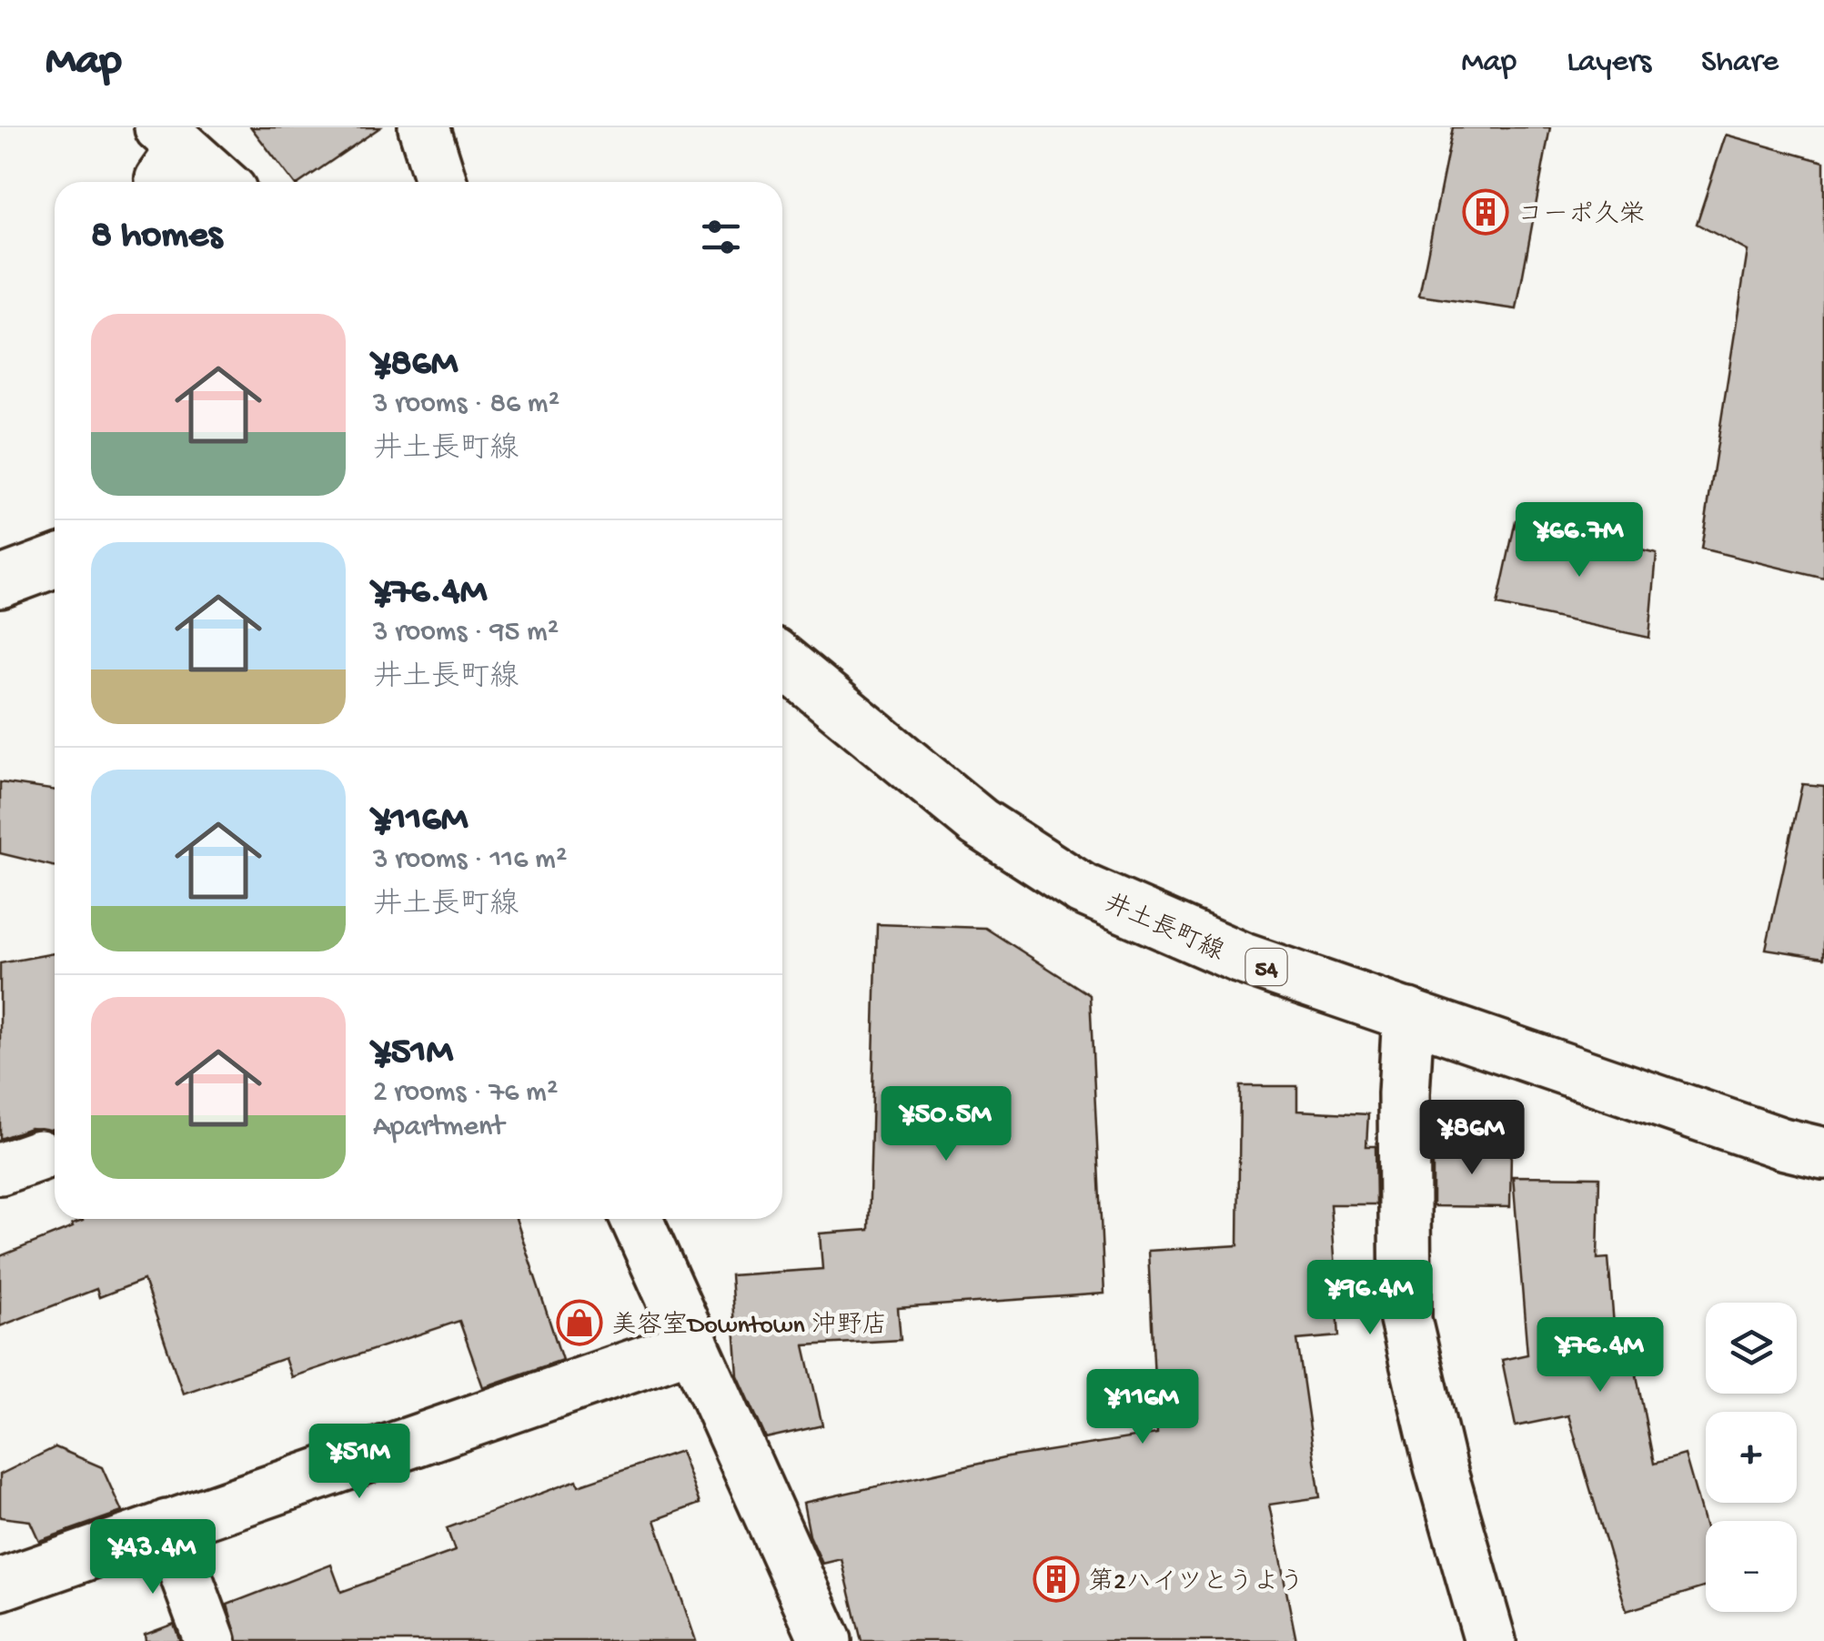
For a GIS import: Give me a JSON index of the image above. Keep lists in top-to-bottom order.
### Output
{
  "streets": {
    "street": ["井土長町線", "54"]
  },
  "places": {
    "building": ["コーポ久栄", "第2ハイツとうよう"],
    "shop": ["美容室Downtown 沖野店"]
  },
  "page": {
    "header": "Map",
    "nav": ["Map", "Layers", "Share"],
    "heading": "8 homes",
    "list": [
      {
        "name": "¥86M",
        "note": "3 rooms · 86 m² · 井土長町線"
      },
      {
        "name": "¥76.4M",
        "note": "3 rooms · 95 m² · 井土長町線"
      },
      {
        "name": "¥116M",
        "note": "3 rooms · 116 m² · 井土長町線"
      },
      {
        "name": "¥51M",
        "note": "2 rooms · 76 m² · Apartment"
      }
    ],
    "price": [
      "¥66.7M",
      "¥50.5M",
      "¥86M",
      "¥96.4M",
      "¥76.4M",
      "¥116M",
      "¥51M",
      "¥43.4M"
    ],
    "map_buttons": ["+", "−"]
  }
}
